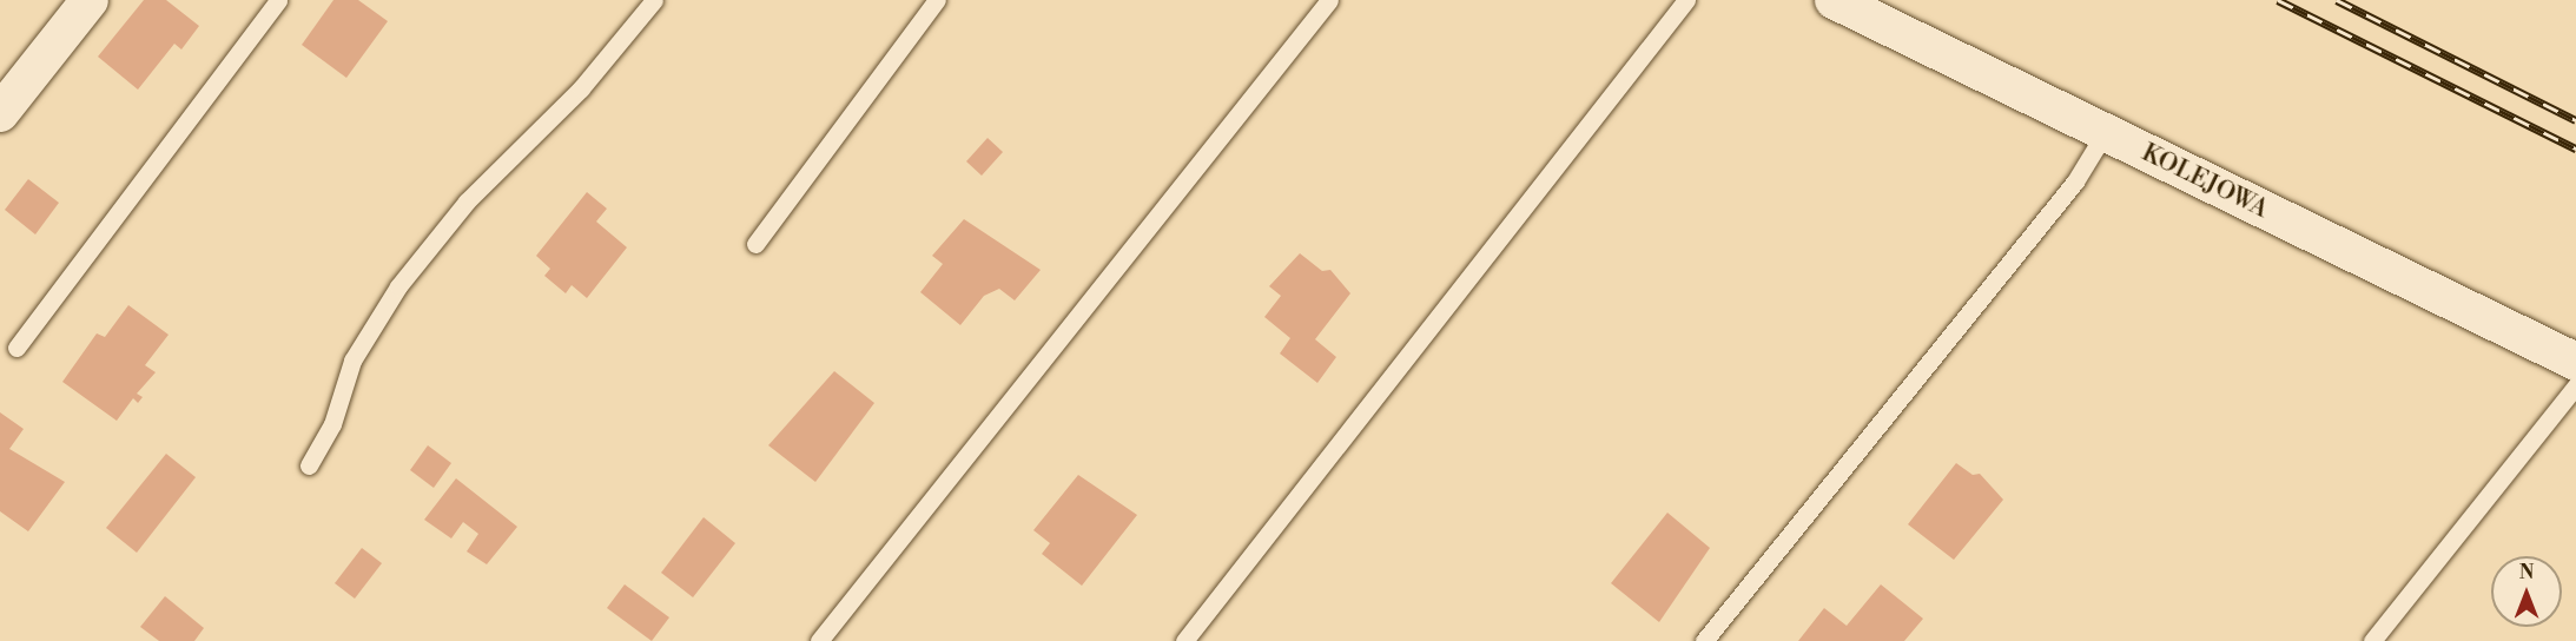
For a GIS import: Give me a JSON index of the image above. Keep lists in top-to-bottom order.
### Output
{
  "streets": {
    "street": ["KOLEJOWA"]
  },
  "north": "top"
}
